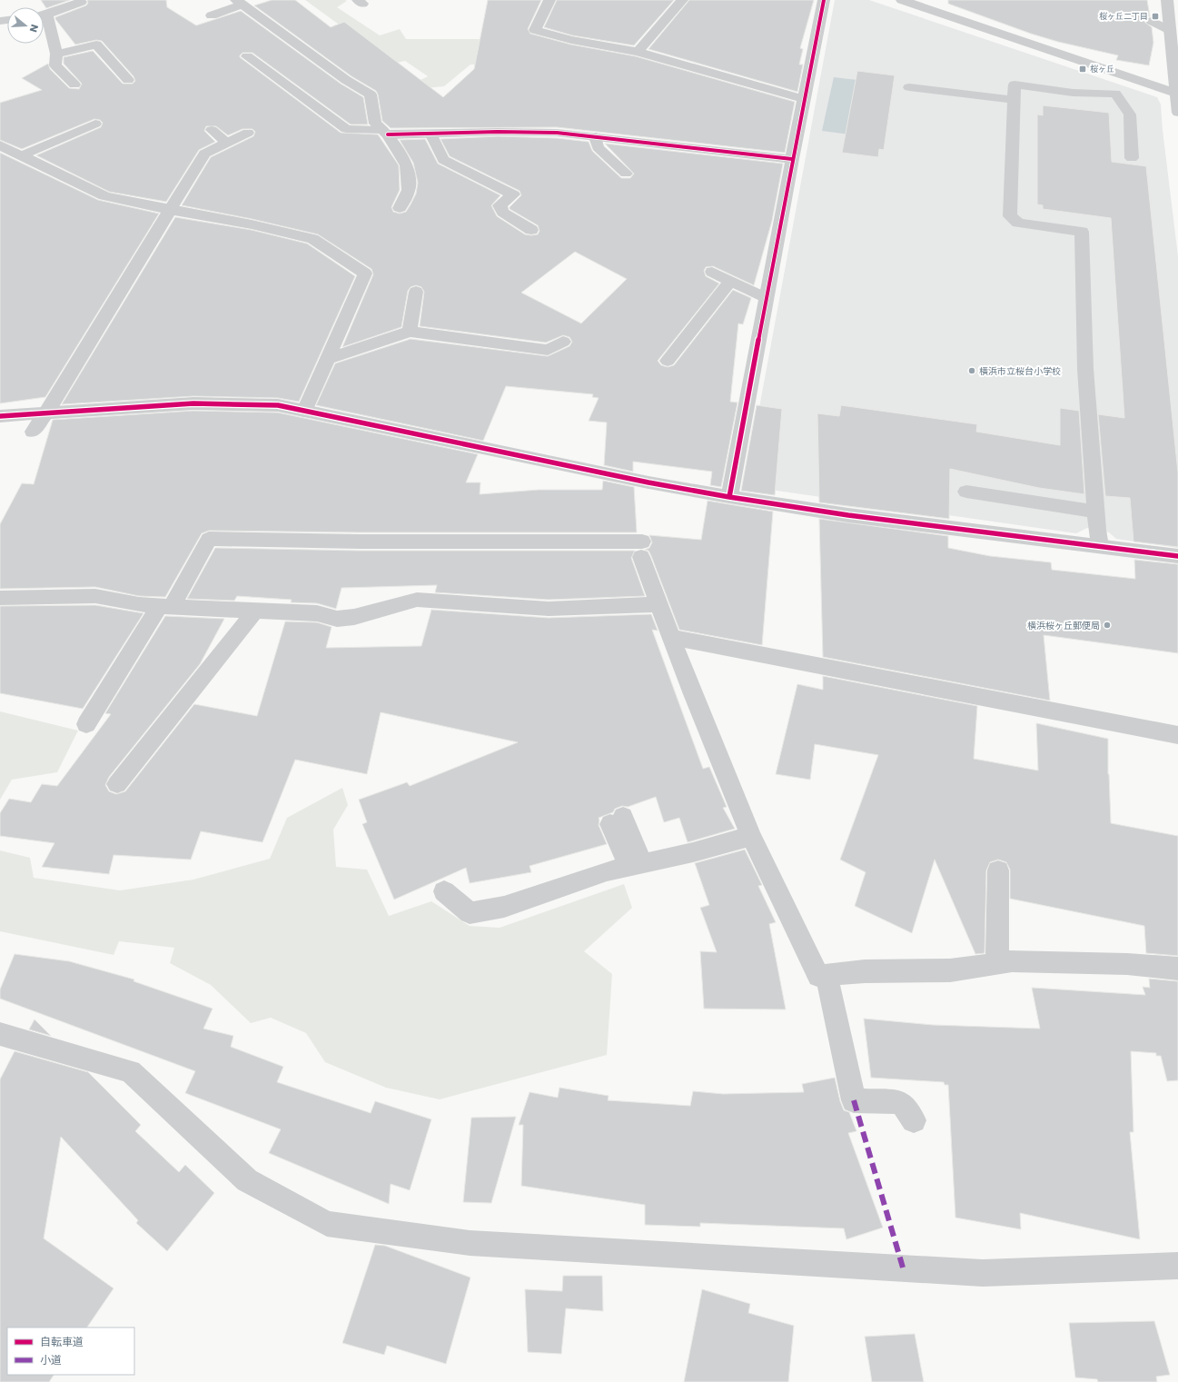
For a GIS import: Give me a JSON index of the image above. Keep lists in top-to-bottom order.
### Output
{
  "places": {
    "transit": ["桜ヶ丘二丁目", "桜ヶ丘"],
    "other": ["横浜市立桜台小学校", "横浜桜ヶ丘郵便局"]
  },
  "legend": ["自転車道", "小道"],
  "north": "right"
}
